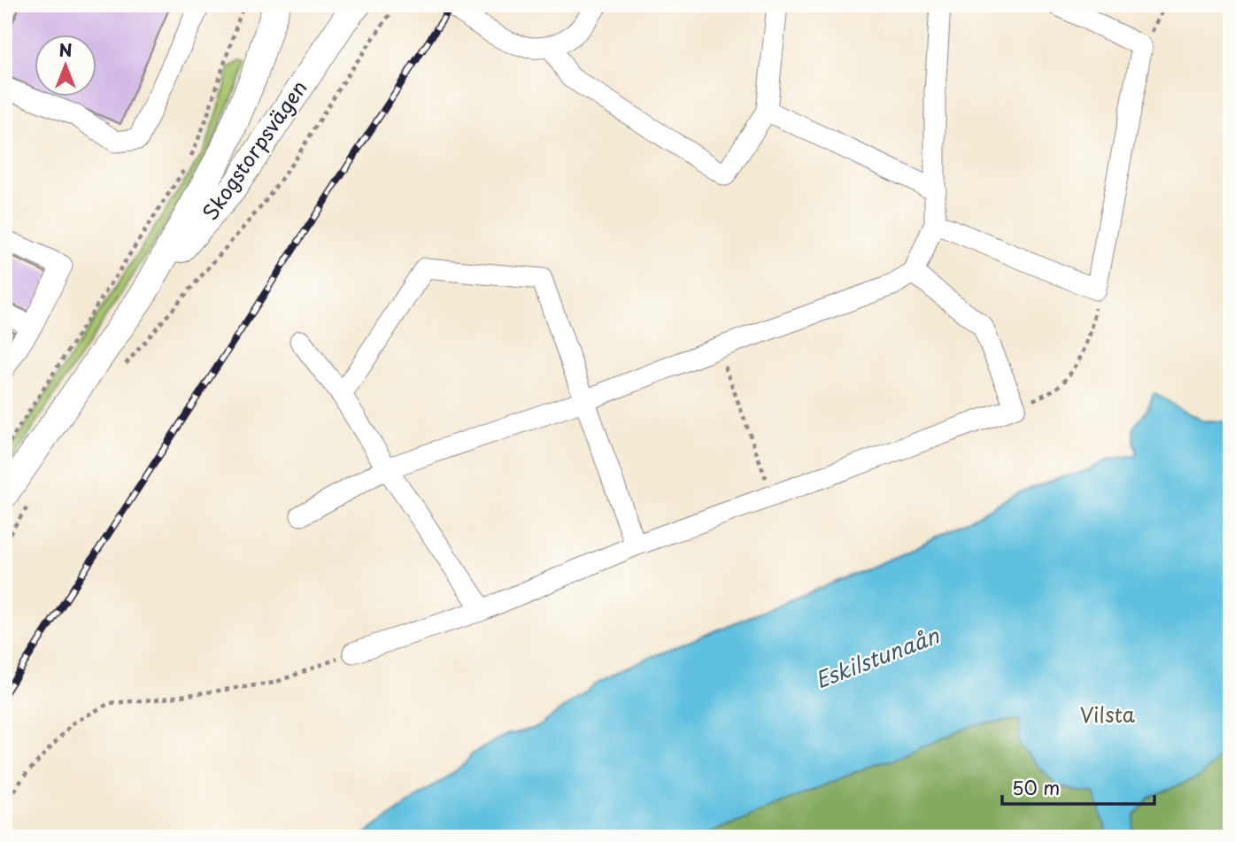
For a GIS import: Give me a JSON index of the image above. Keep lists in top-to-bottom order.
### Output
{
  "streets": {
    "main road": ["Skogstorpsvägen"]
  },
  "water": ["Eskilstunaån"],
  "parks": ["Vilsta"],
  "scale_bar": "50 m",
  "north": "top"
}
